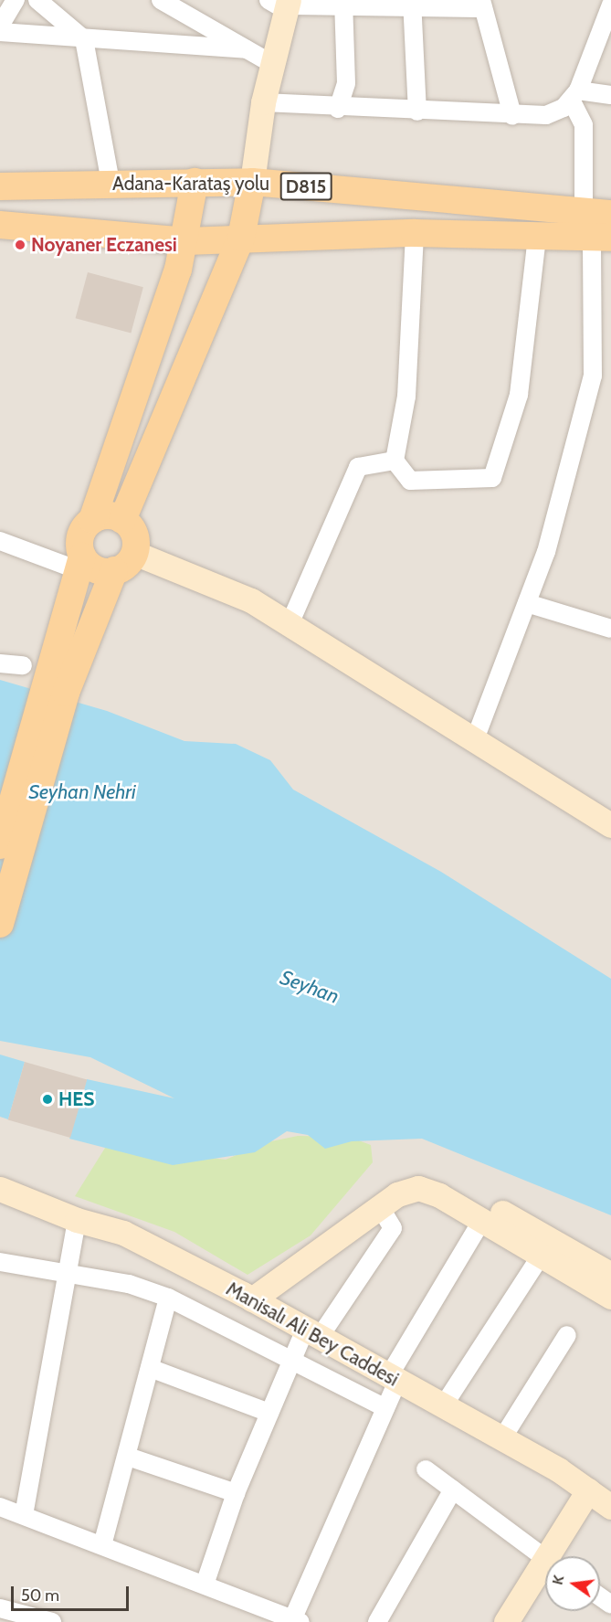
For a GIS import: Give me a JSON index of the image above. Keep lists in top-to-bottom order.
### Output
{
  "streets": {
    "main road": ["Adana-Karataş yolu", "D815", "Manisalı Ali Bey Caddesi"]
  },
  "water": ["Seyhan Nehri", "Seyhan"],
  "places": ["Noyaner Eczanesi", "HES"],
  "scale_bar": "50 m",
  "north": "left"
}
